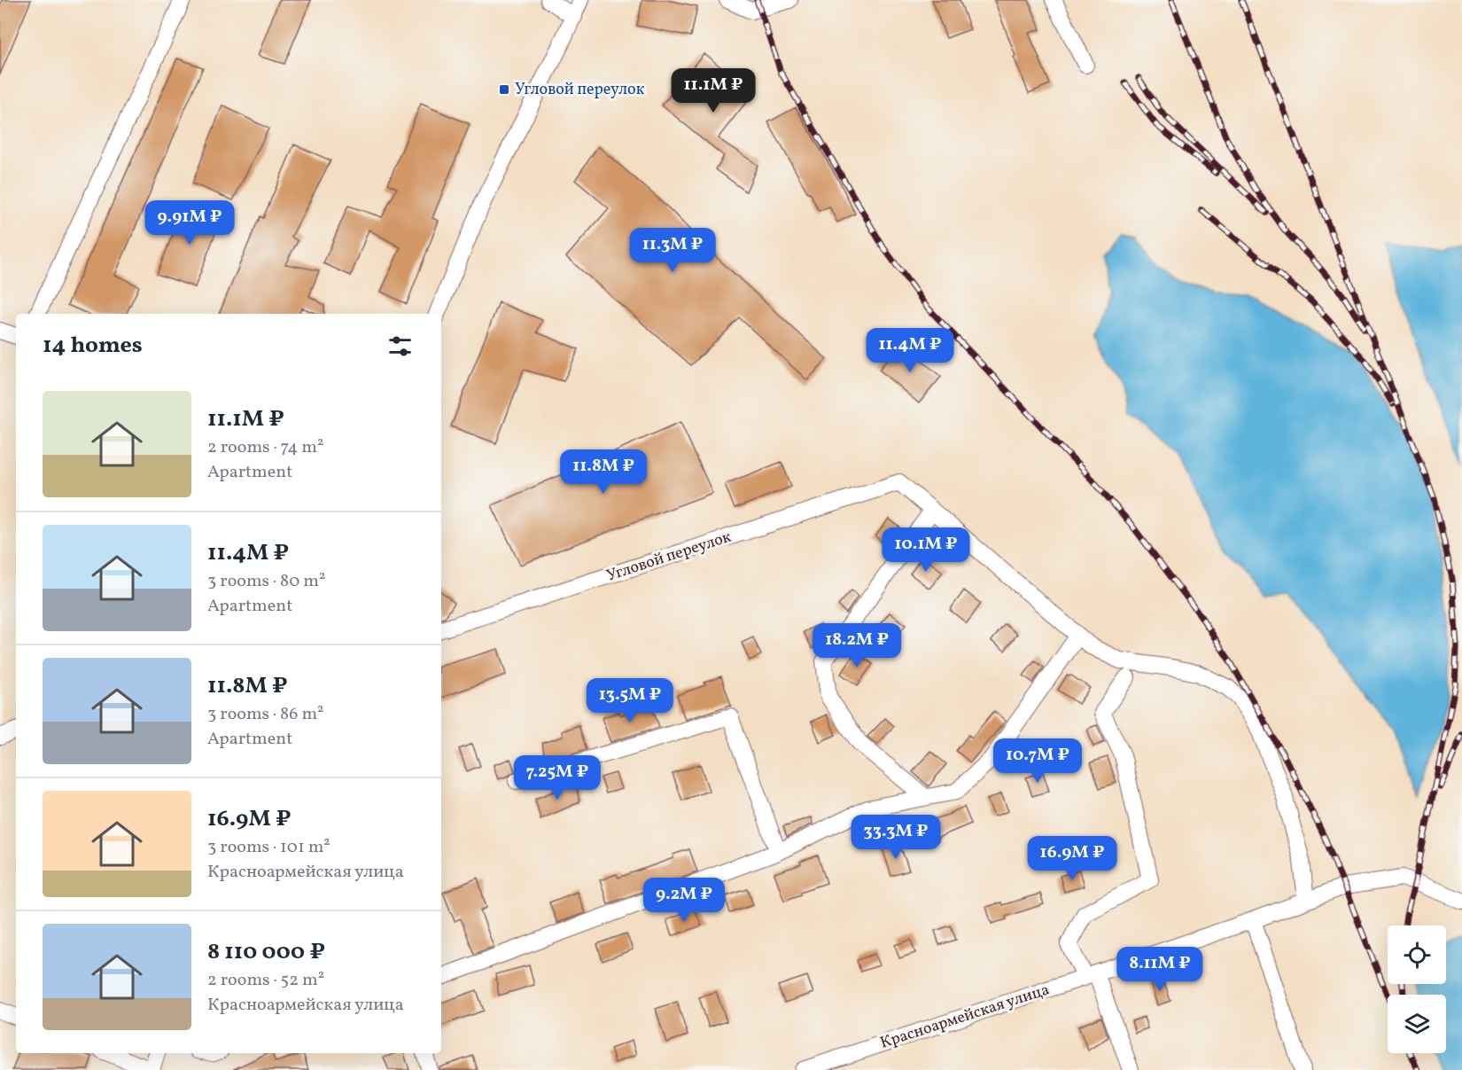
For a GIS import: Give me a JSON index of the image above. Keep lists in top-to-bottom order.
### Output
{
  "streets": {
    "street": ["Угловой переулок", "Красноармейская улица"]
  },
  "places": {
    "transit": ["Угловой переулок"]
  },
  "page": {
    "price": [
      "11.1M ₽",
      "9.91M ₽",
      "11.3M ₽",
      "11.4M ₽",
      "11.8M ₽",
      "10.1M ₽",
      "18.2M ₽",
      "13.5M ₽",
      "10.7M ₽",
      "7.25M ₽",
      "33.3M ₽",
      "16.9M ₽",
      "9.2M ₽",
      "8.11M ₽"
    ],
    "heading": "14 homes",
    "list": [
      {
        "name": "11.1M ₽",
        "note": "2 rooms · 74 m² · Apartment"
      },
      {
        "name": "11.4M ₽",
        "note": "3 rooms · 80 m² · Apartment"
      },
      {
        "name": "11.8M ₽",
        "note": "3 rooms · 86 m² · Apartment"
      },
      {
        "name": "16.9M ₽",
        "note": "3 rooms · 101 m² · Красноармейская улица"
      },
      {
        "name": "8 110 000 ₽",
        "note": "2 rooms · 52 m² · Красноармейская улица"
      }
    ]
  }
}
